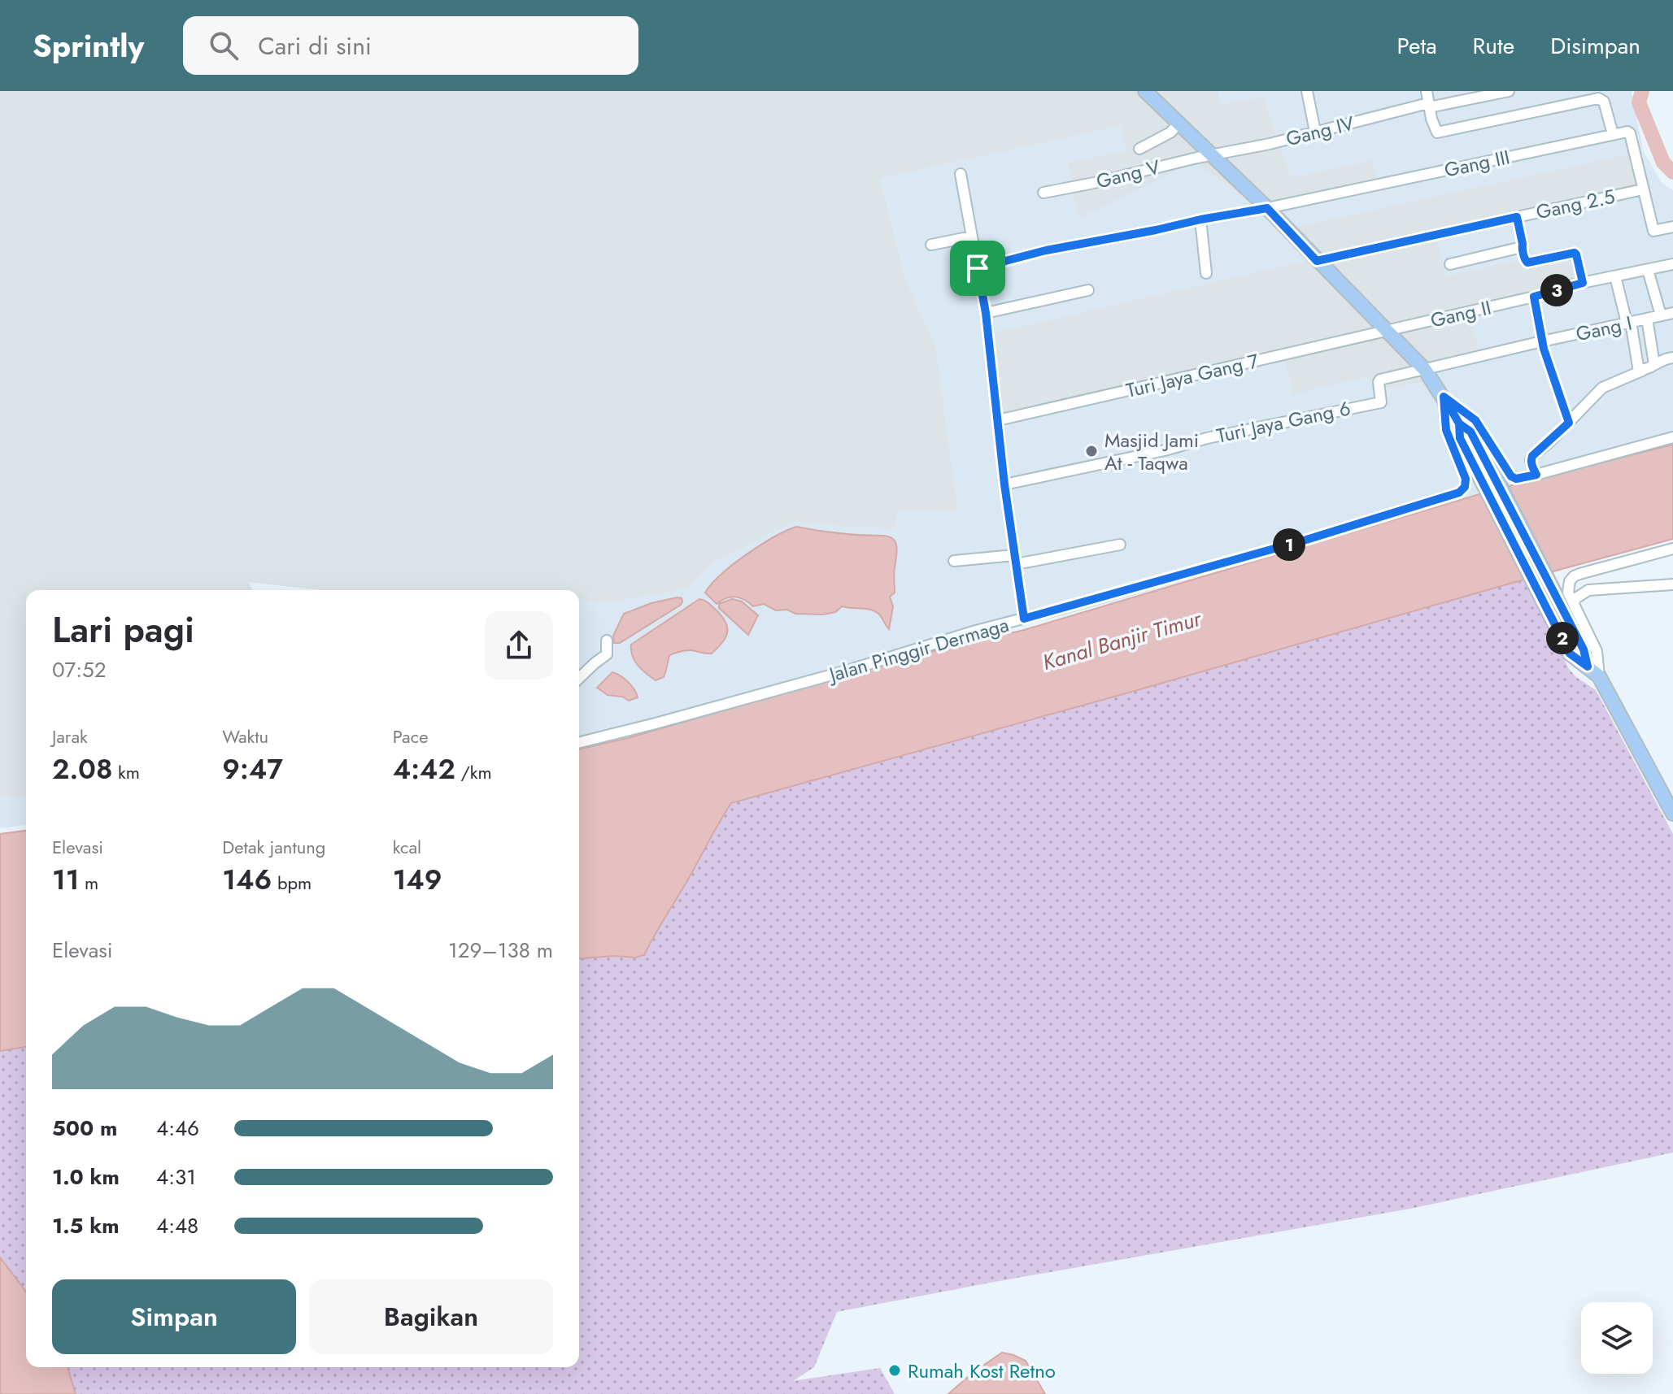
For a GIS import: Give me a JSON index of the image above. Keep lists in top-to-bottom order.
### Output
{
  "streets": {
    "street": [
      "Gang IV",
      "Gang III",
      "Gang V",
      "Gang 2.5",
      "Gang II",
      "Gang I",
      "Turi Jaya Gang 7",
      "Turi Jaya Gang 6",
      "Jalan Pinggir Dermaga"
    ]
  },
  "crossings": [
    ["Gang IV", "Gang V"],
    ["Gang II", "Gang I"],
    ["Gang II", "Turi Jaya Gang 7"],
    ["Gang I", "Turi Jaya Gang 6"]
  ],
  "water": ["Kanal Banjir Timur"],
  "places": ["Masjid Jami At - Taqwa", "Rumah Kost Retno"],
  "page": {
    "header": "Sprintly",
    "search": "Cari di sini",
    "nav": ["Peta", "Rute", "Disimpan"],
    "pins": ["3", "1", "2"],
    "heading": ["Lari pagi", "07:52"],
    "stats": [
      ["Jarak", "2.08 km"],
      ["Waktu", "9:47"],
      ["Pace", "4:42 /km"],
      ["Elevasi", "11 m"],
      ["Detak jantung", "146 bpm"],
      ["kcal", "149"]
    ],
    "chart": ["Elevasi", "129–138 m"],
    "list": [
      {
        "name": "500 m",
        "note": "4:46"
      },
      {
        "name": "1.0 km",
        "note": "4:31"
      },
      {
        "name": "1.5 km",
        "note": "4:48"
      }
    ],
    "buttons": ["Simpan", "Bagikan"]
  }
}
